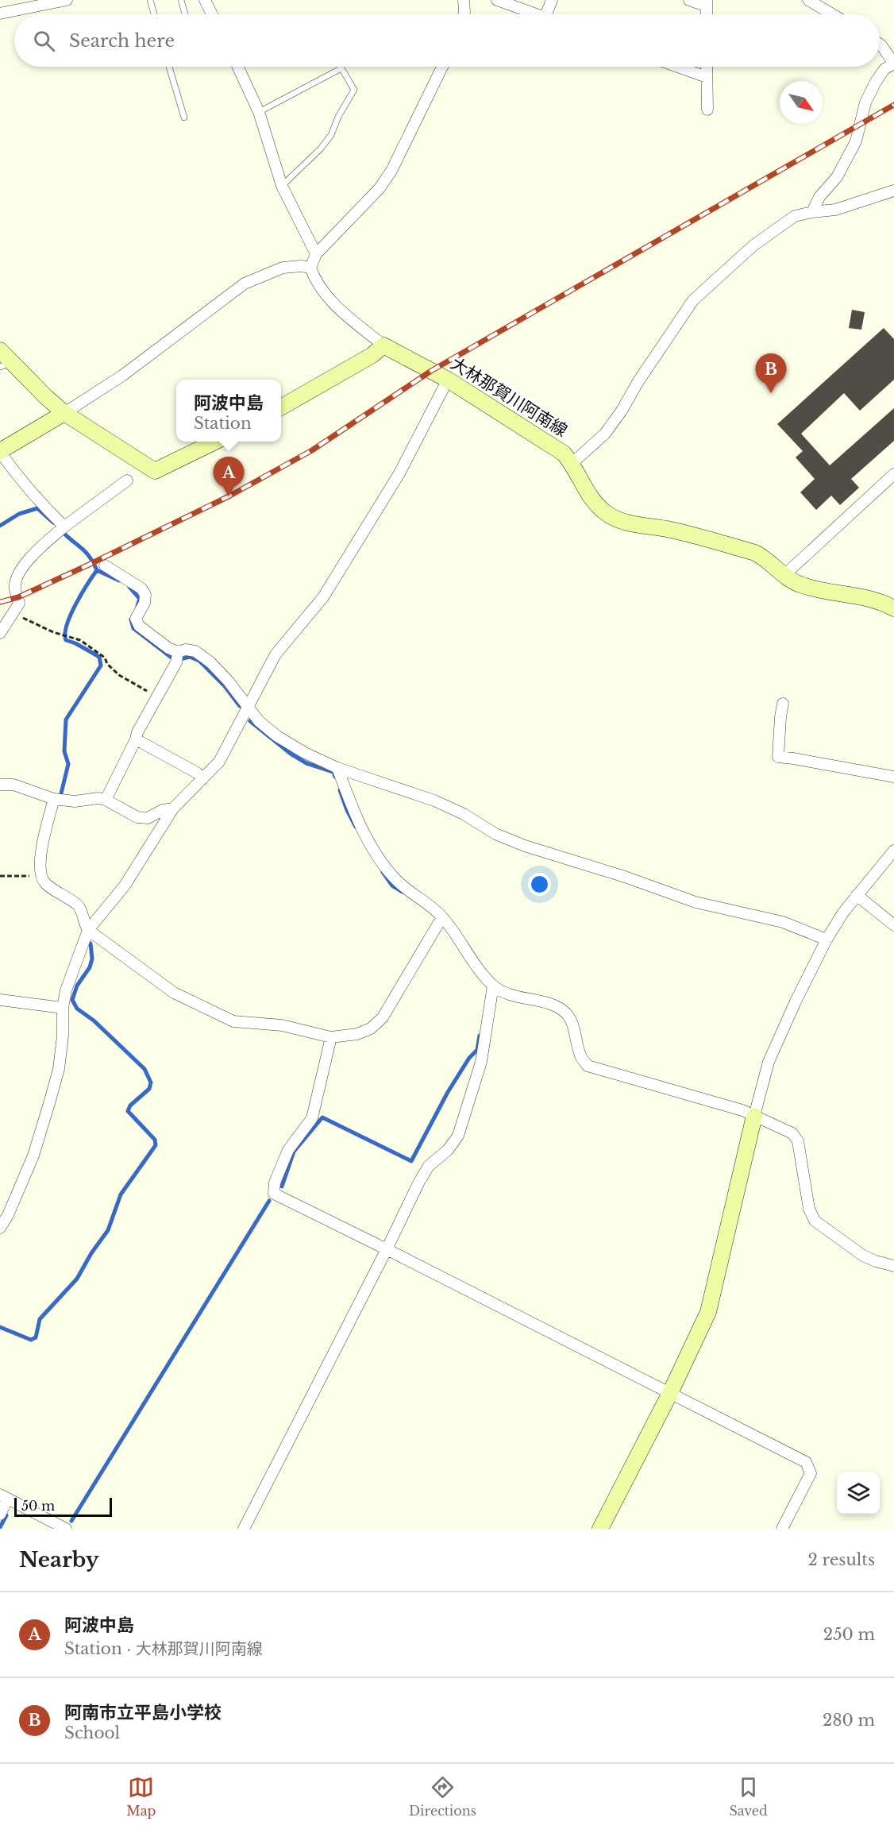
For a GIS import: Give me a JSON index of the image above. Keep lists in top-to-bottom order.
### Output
{
  "streets": {
    "main road": ["大林那賀川阿南線"]
  },
  "scale_bar": "50 m",
  "north": "bottom right",
  "page": {
    "search": "Search here",
    "pins": ["B", "A"],
    "popup": ["阿波中島", "Station"],
    "scale": "50 m",
    "heading": ["Nearby", "2 results"],
    "list": [
      {
        "mark": "A",
        "name": "阿波中島",
        "note": "Station · 大林那賀川阿南線",
        "value": "250 m"
      },
      {
        "mark": "B",
        "name": "阿南市立平島小学校",
        "note": "School",
        "value": "280 m"
      }
    ],
    "nav": ["Map", "Directions", "Saved"]
  }
}
